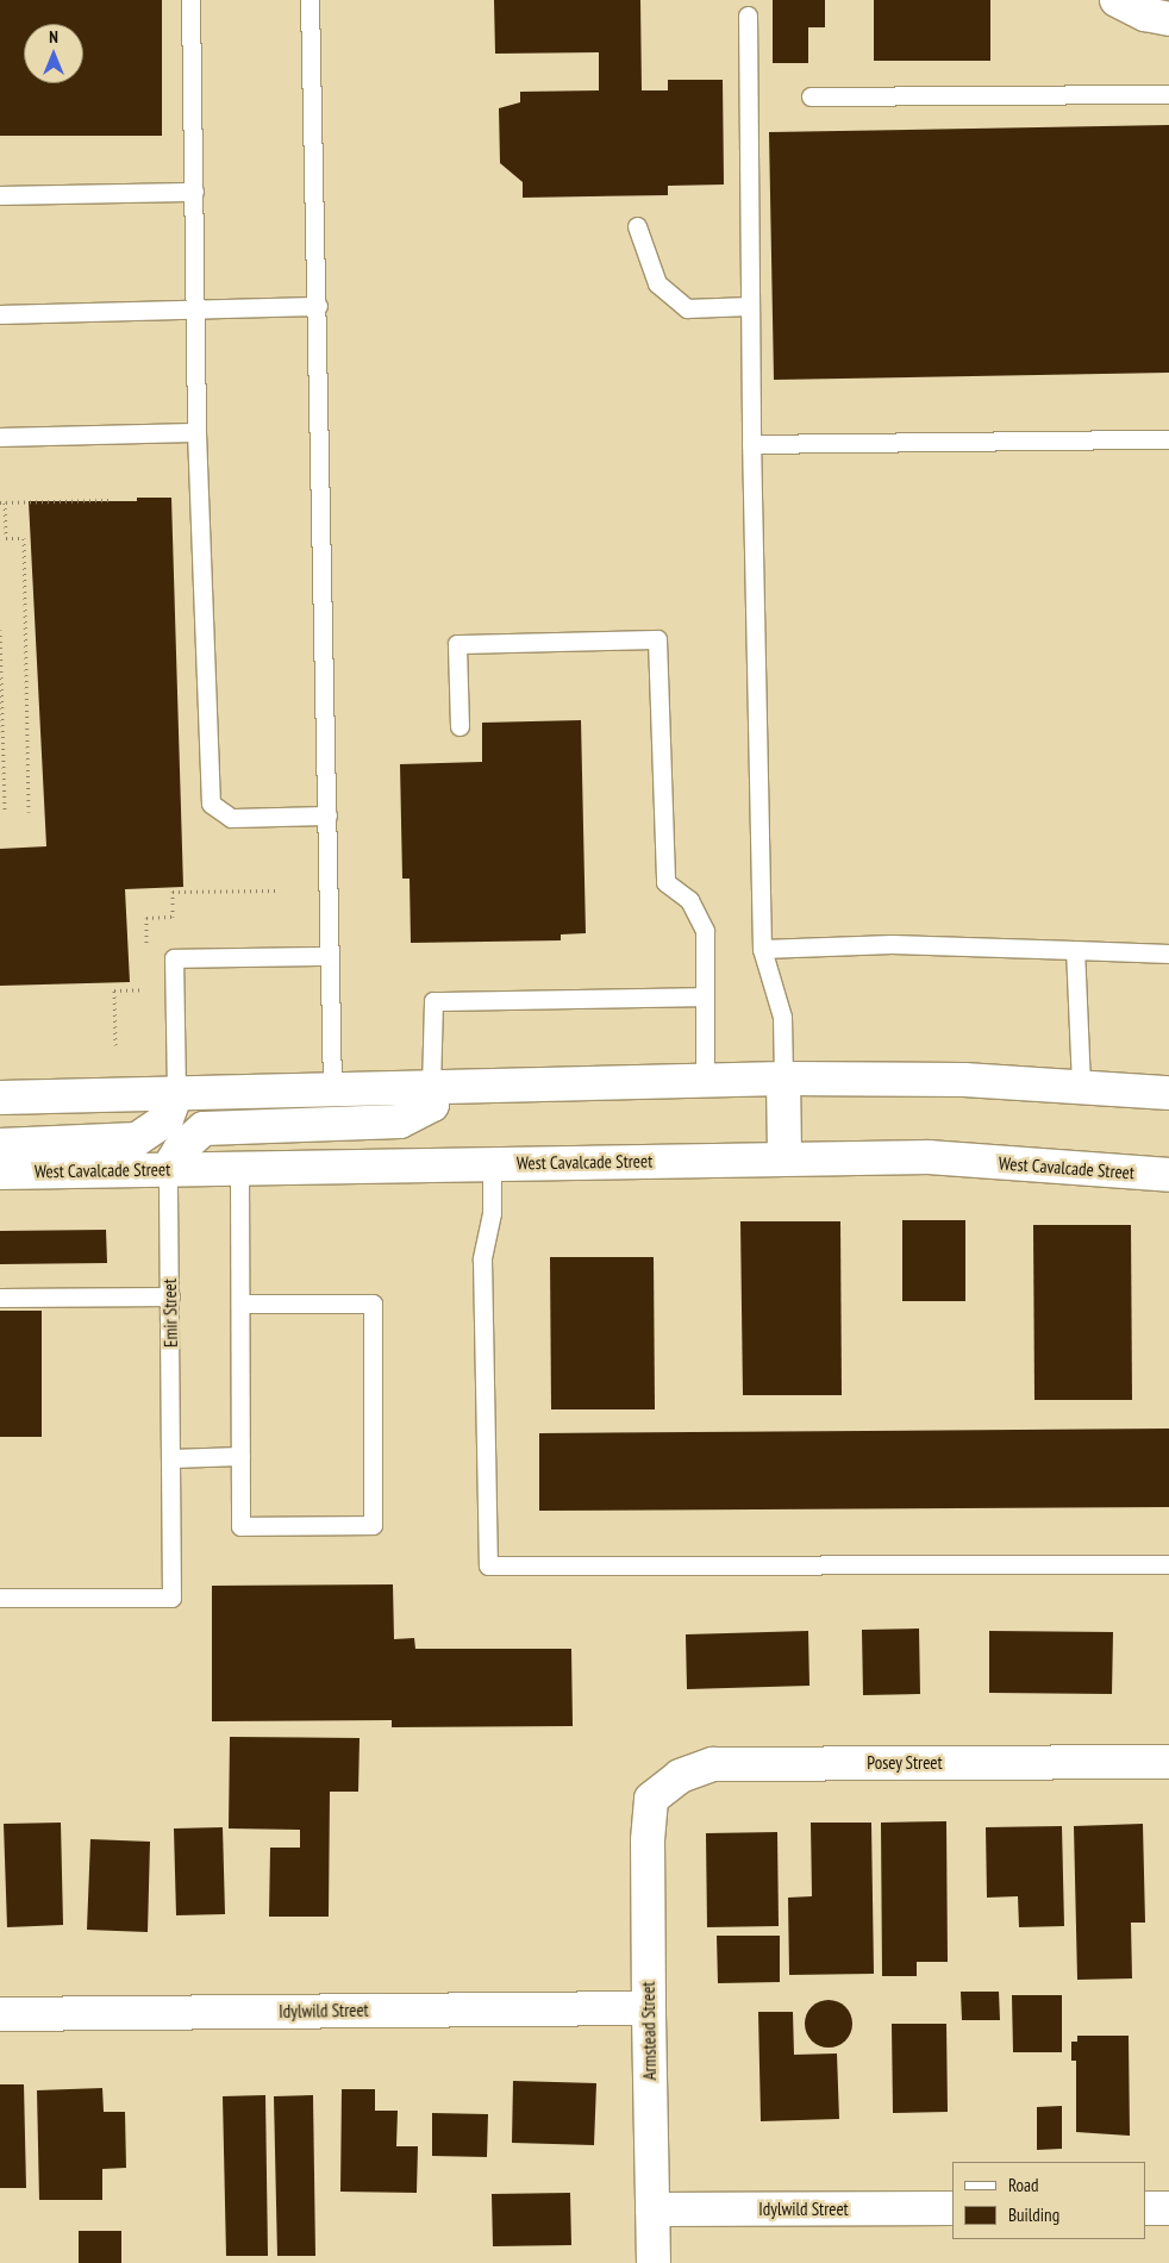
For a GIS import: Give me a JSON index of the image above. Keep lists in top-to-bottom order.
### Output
{
  "streets": {
    "main road": [
      "West Cavalcade Street",
      "Posey Street",
      "Idylwild Street",
      "Armstead Street"
    ],
    "lane": ["Emir Street"]
  },
  "crossings": [
    ["West Cavalcade Street", "Emir Street"],
    ["Posey Street", "Armstead Street"],
    ["Idylwild Street", "Armstead Street"]
  ],
  "legend": ["Road", "Building"],
  "north": "top"
}
